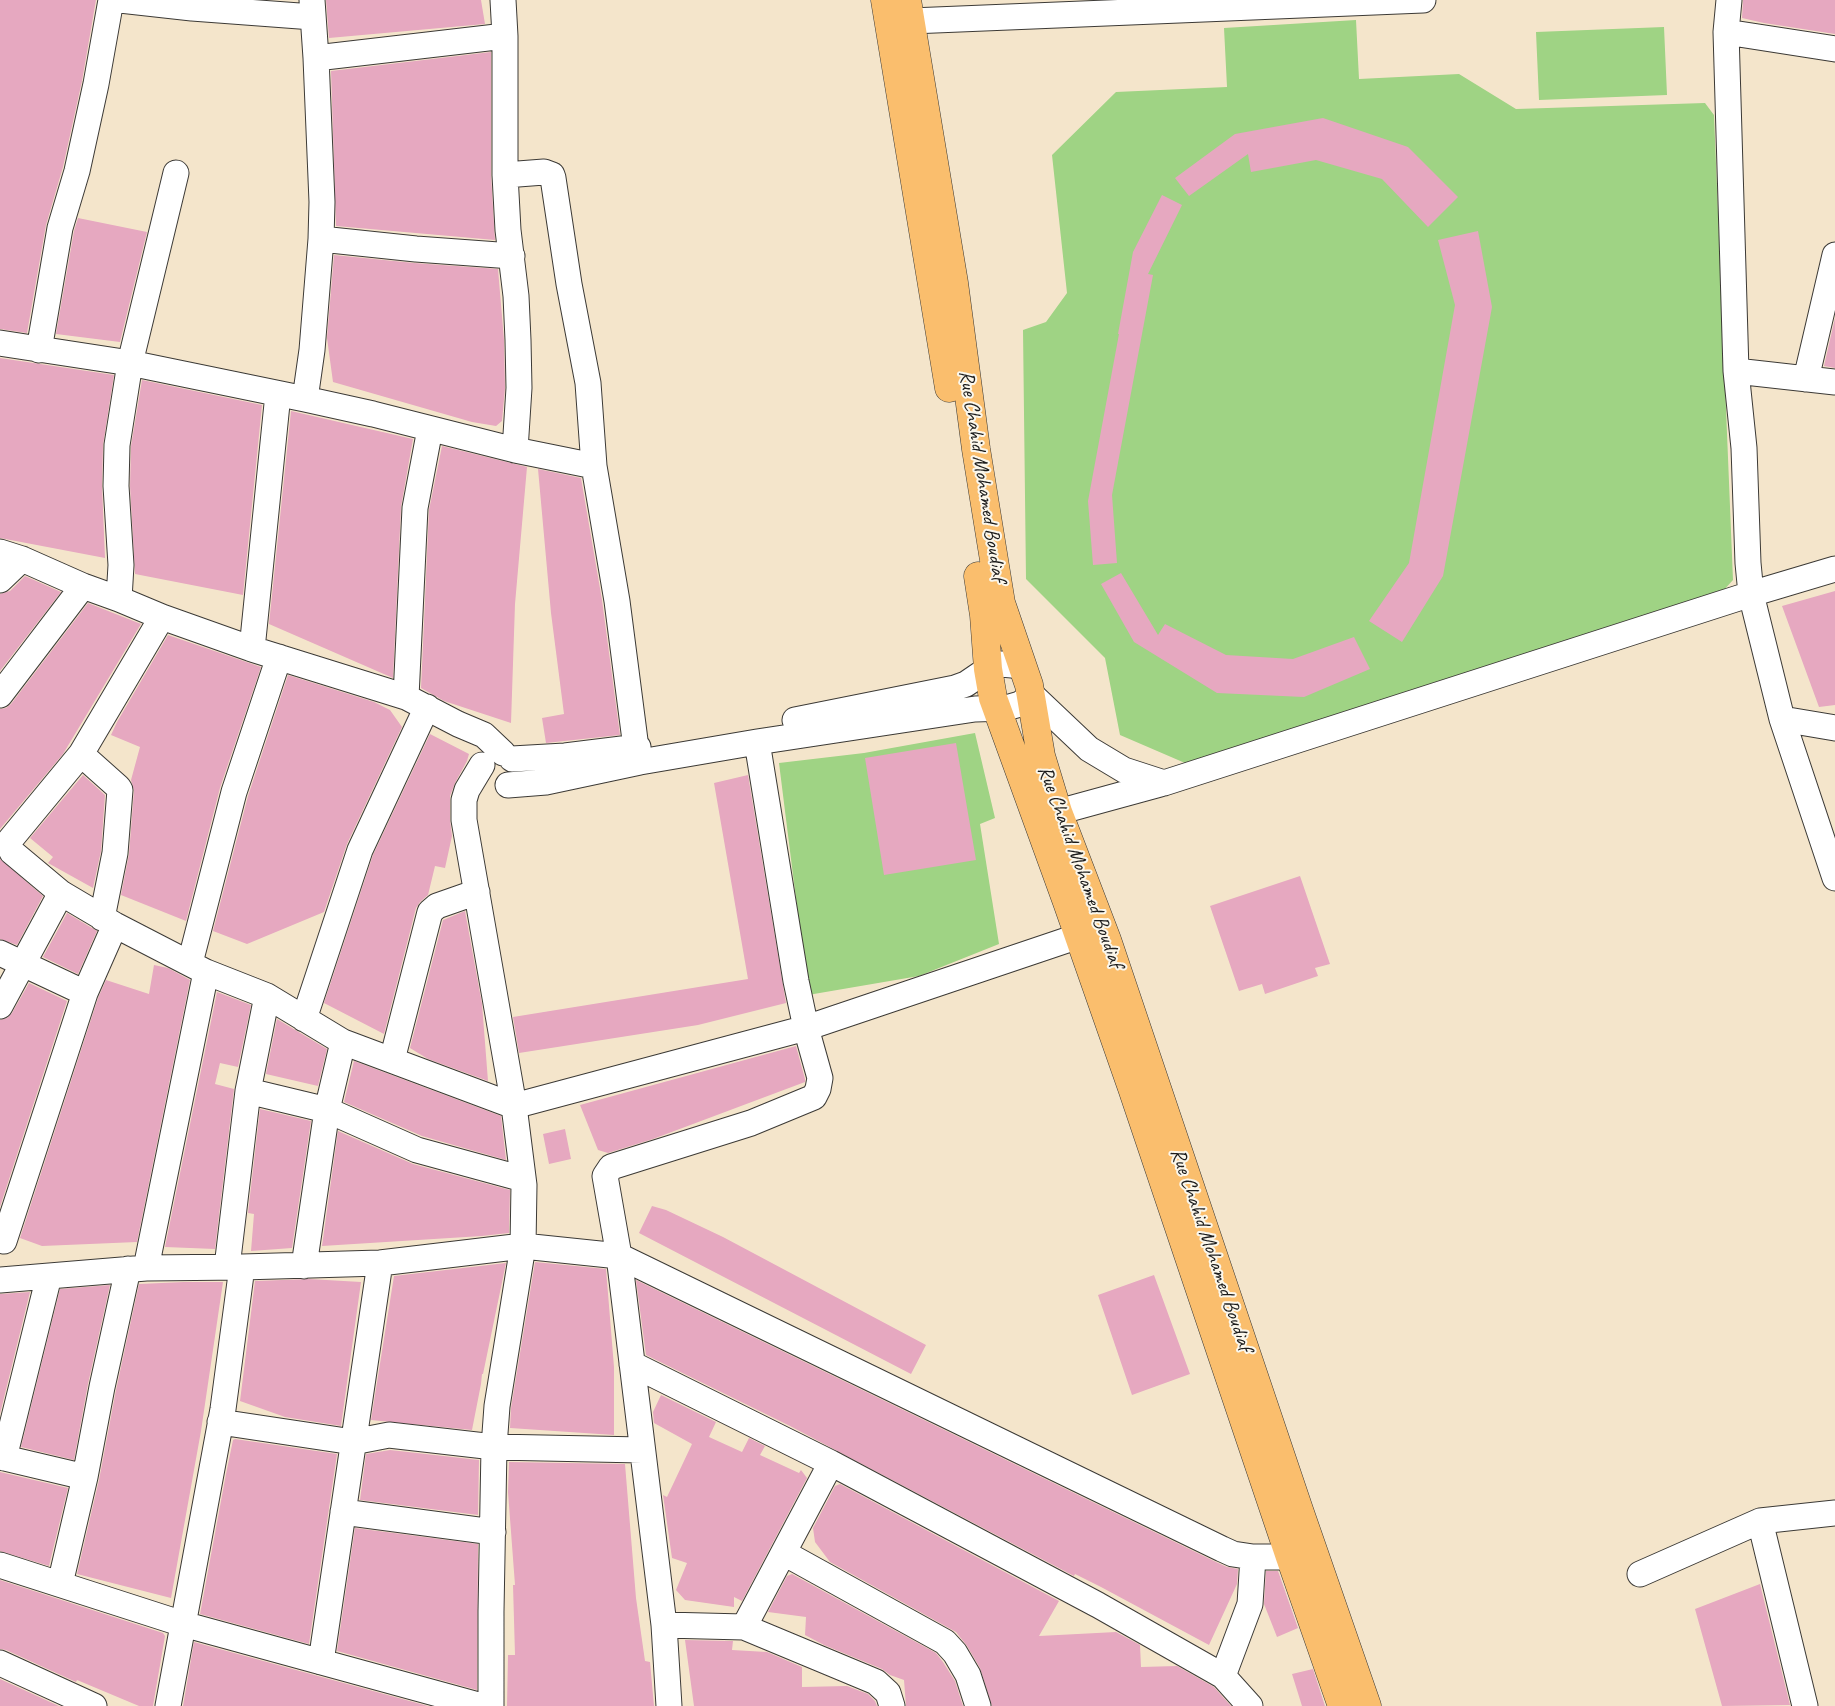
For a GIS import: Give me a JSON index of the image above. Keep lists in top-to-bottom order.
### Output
{
  "streets": {
    "main road": ["Rue Chahid Mohamed Boudiaf"]
  }
}
